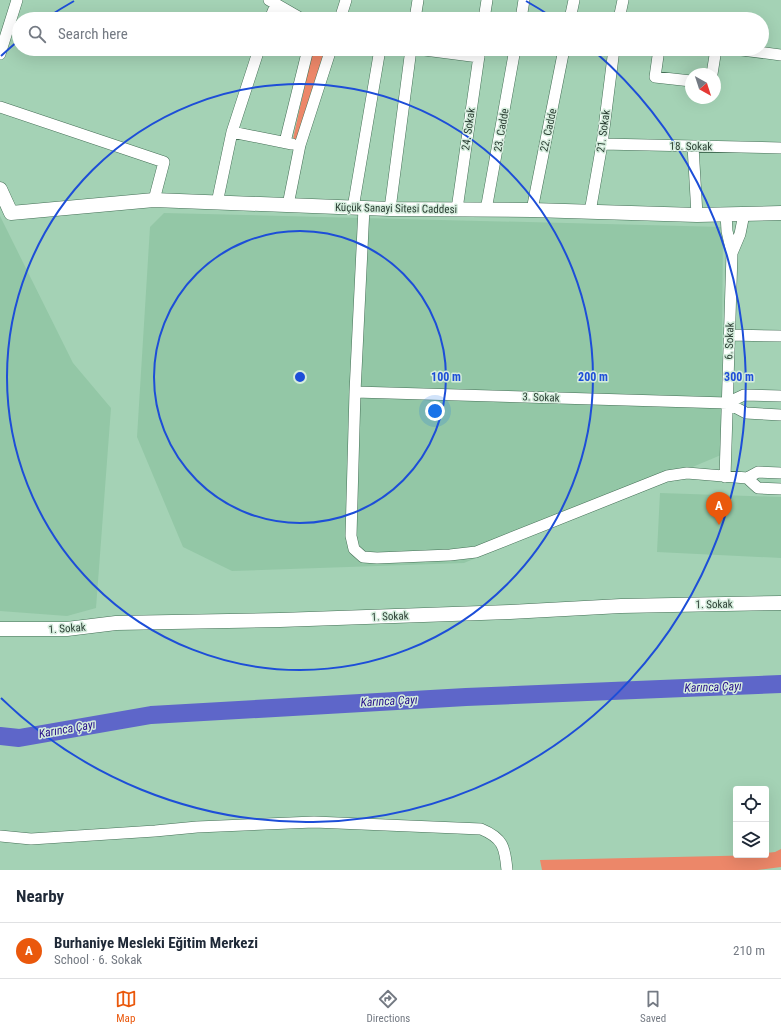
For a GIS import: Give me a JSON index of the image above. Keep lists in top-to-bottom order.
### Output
{
  "streets": {
    "street": [
      "24. Sokak",
      "23. Cadde",
      "22. Cadde",
      "21. Sokak",
      "18. Sokak",
      "Küçük Sanayi Sitesi Caddesi",
      "6. Sokak",
      "3. Sokak",
      "1. Sokak"
    ]
  },
  "crossings": [
    ["24. Sokak", "Küçük Sanayi Sitesi Caddesi"],
    ["23. Cadde", "Küçük Sanayi Sitesi Caddesi"],
    ["22. Cadde", "Küçük Sanayi Sitesi Caddesi"],
    ["21. Sokak", "18. Sokak"],
    ["21. Sokak", "Küçük Sanayi Sitesi Caddesi"],
    ["6. Sokak", "3. Sokak"]
  ],
  "water": ["Karınca Çayı"],
  "north": "bottom right",
  "page": {
    "search": "Search here",
    "pins": "A",
    "heading": "Nearby",
    "list": [
      {
        "mark": "A",
        "name": "Burhaniye Mesleki Eğitim Merkezi",
        "note": "School · 6. Sokak",
        "value": "210 m"
      }
    ],
    "nav": ["Map", "Directions", "Saved"]
  },
  "rings": ["100 m", "200 m", "300 m"]
}
